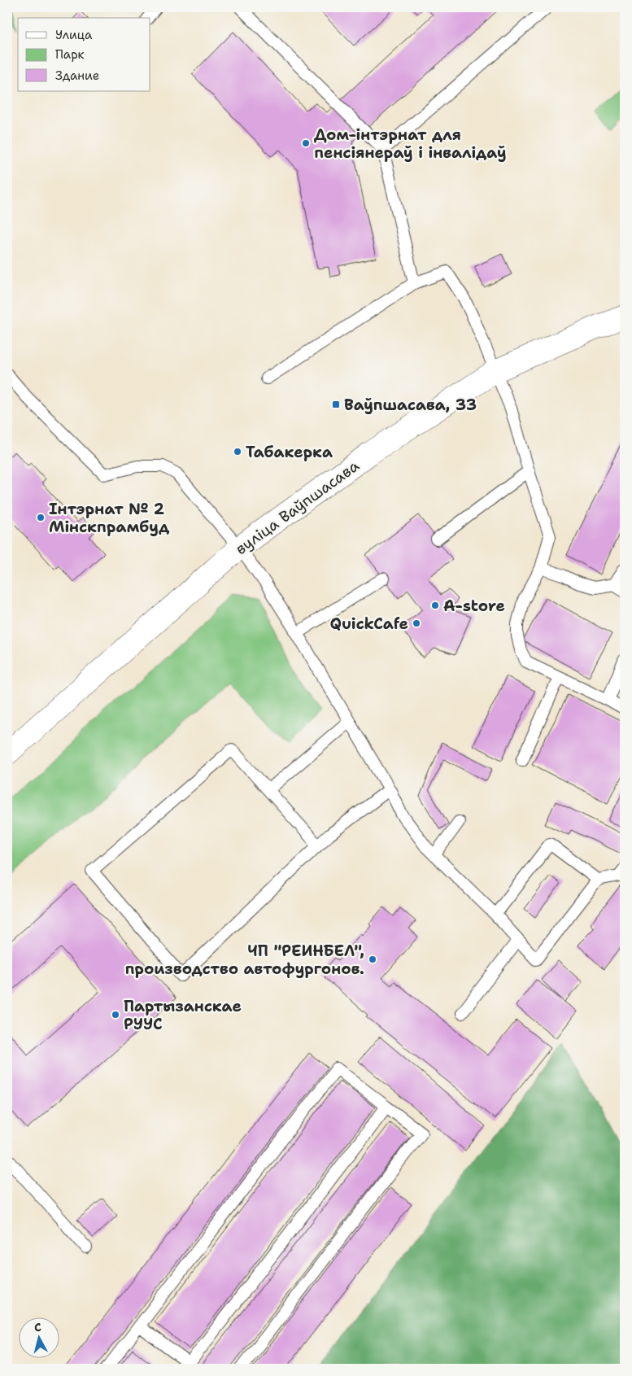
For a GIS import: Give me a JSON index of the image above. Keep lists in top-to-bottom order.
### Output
{
  "streets": {
    "main road": ["вуліца Ваўпшасава"]
  },
  "places": {
    "other": [
      "Дом-інтэрнат для пенсіянераў і інвалідаў",
      "Табакерка",
      "Інтэрнат № 2 Мінскпрамбуд",
      "А-store",
      "QuickCafe",
      "ЧП \"РЕИНБЕЛ\", производство автофургонов.",
      "Партызанскае РУУС"
    ],
    "transit": ["Ваўпшасава, 33"]
  },
  "legend": ["Улица", "Парк", "Здание"],
  "north": "top"
}
